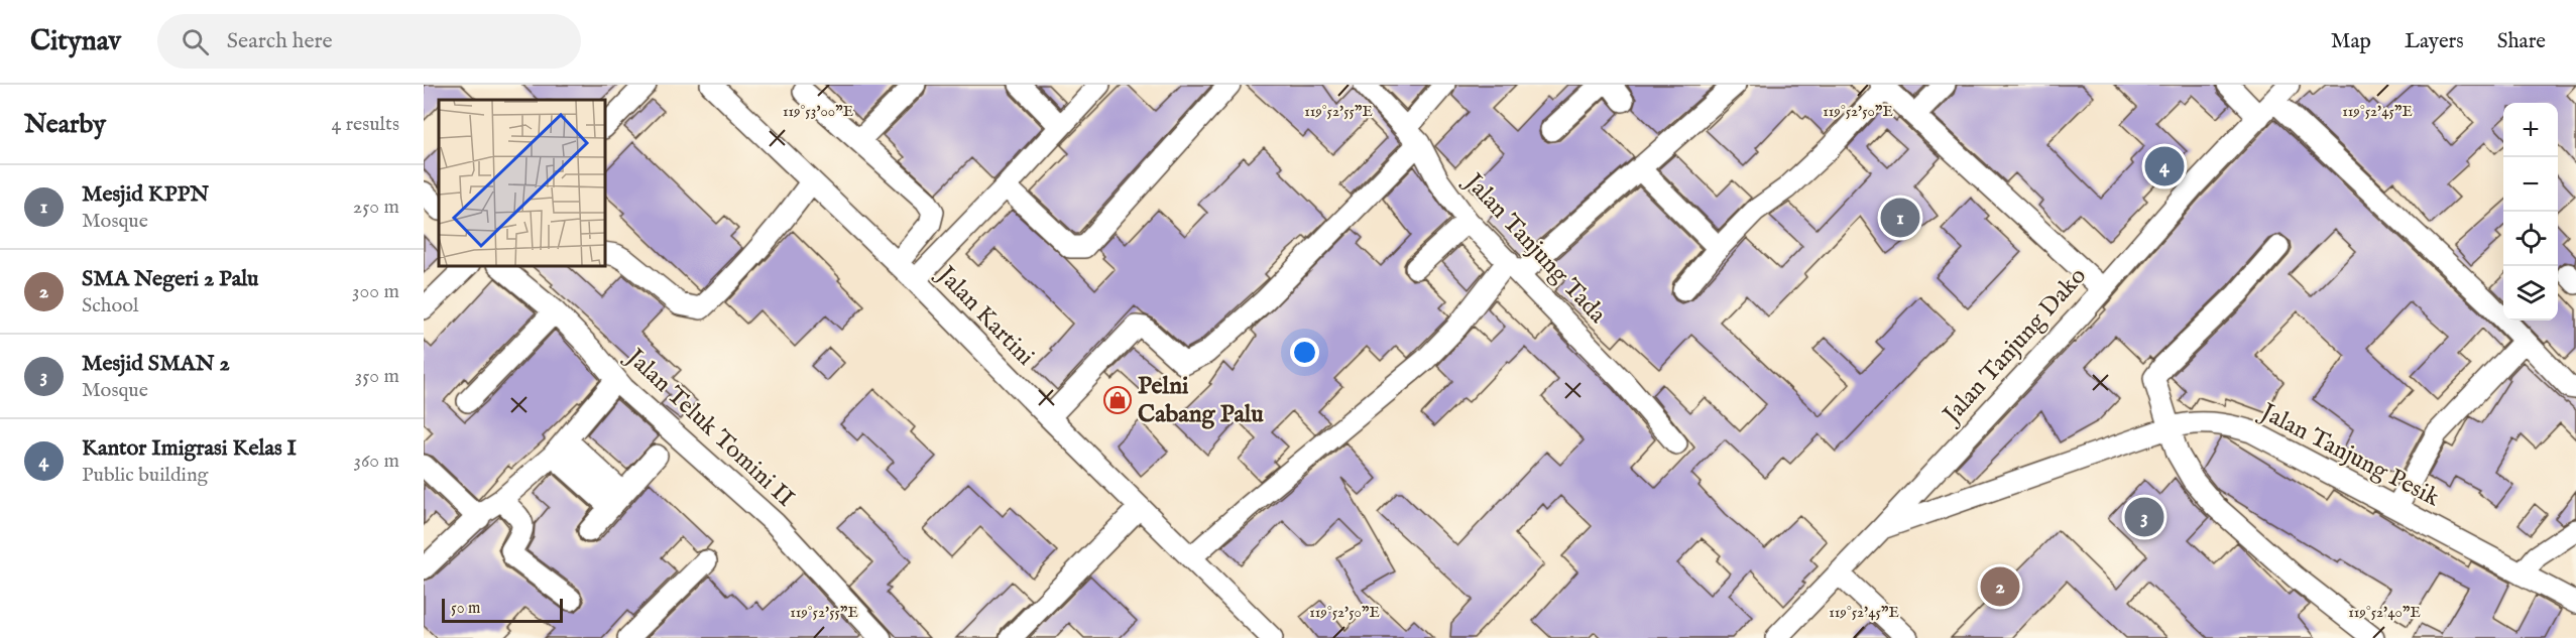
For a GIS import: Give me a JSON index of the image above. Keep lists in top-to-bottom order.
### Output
{
  "streets": {
    "street": [
      "Jalan Tanjung Tada",
      "Jalan Kartini",
      "Jalan Tanjung Dako",
      "Jalan Teluk Tomini II",
      "Jalan Tanjung Pesik"
    ]
  },
  "crossings": [
    ["Jalan Tanjung Dako", "Jalan Tanjung Pesik"]
  ],
  "places": {
    "shop": ["Pelni Cabang Palu"]
  },
  "scale_bar": "50 m",
  "page": {
    "header": "Citynav",
    "search": "Search here",
    "nav": ["Map", "Layers", "Share"],
    "heading": ["Nearby", "4 results"],
    "map_buttons": ["+", "−"],
    "pins": [
      "4",
      "1",
      "3",
      "2"
    ],
    "list": [
      {
        "mark": "1",
        "name": "Mesjid KPPN",
        "note": "Mosque",
        "value": "250 m"
      },
      {
        "mark": "2",
        "name": "SMA Negeri 2 Palu",
        "note": "School",
        "value": "300 m"
      },
      {
        "mark": "3",
        "name": "Mesjid SMAN 2",
        "note": "Mosque",
        "value": "350 m"
      },
      {
        "mark": "4",
        "name": "Kantor Imigrasi Kelas I",
        "note": "Public building",
        "value": "360 m"
      }
    ],
    "scale": "50 m"
  },
  "coordinates": [
    "119°53'00\"E",
    "119°52'55\"E",
    "119°52'50\"E",
    "119°52'45\"E",
    "119°52'40\"E"
  ]
}
